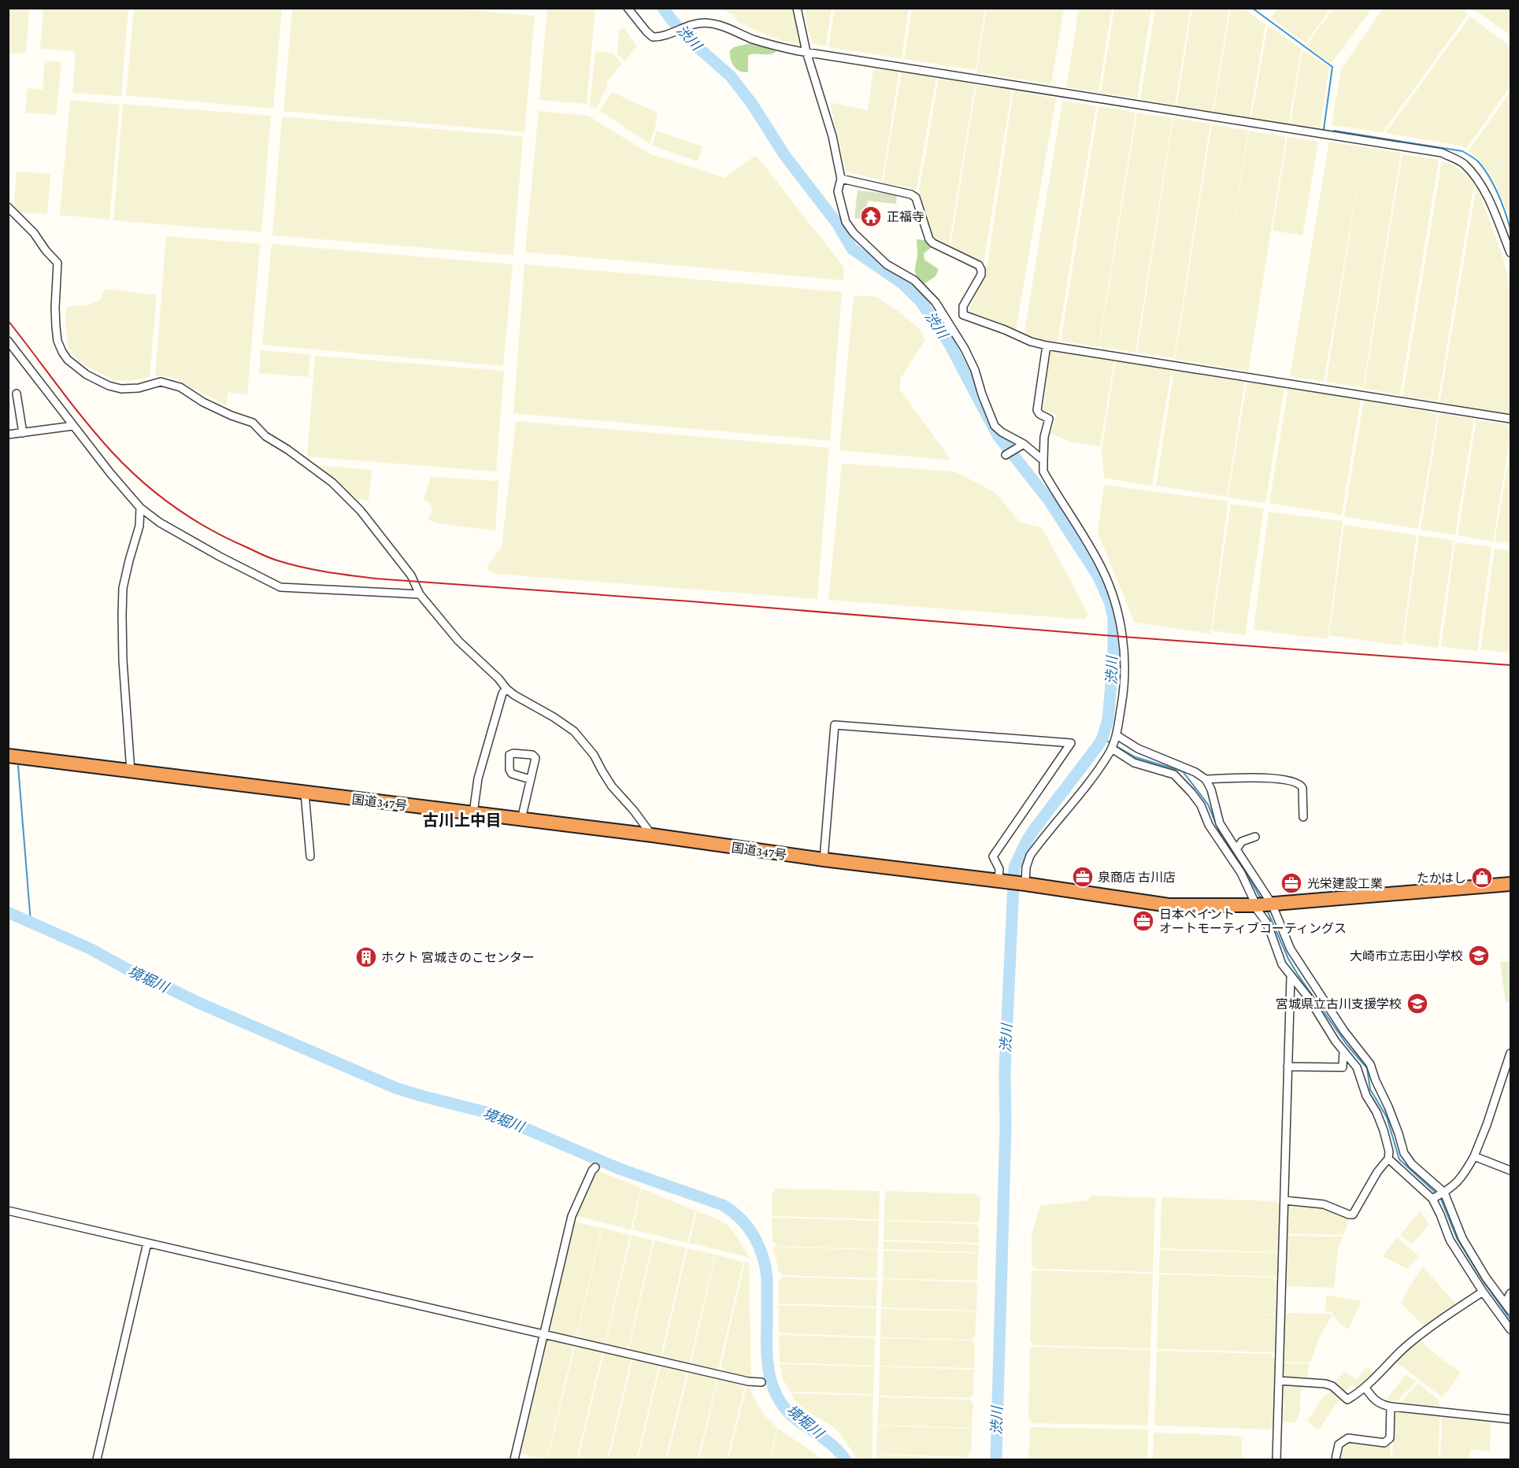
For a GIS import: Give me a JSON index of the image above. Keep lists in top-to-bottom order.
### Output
{
  "streets": {
    "highway": ["国道347号"]
  },
  "districts": ["古川上中目"],
  "water": ["渋川", "境堀川"],
  "places": {
    "temple": ["正福寺"],
    "office": ["泉商店 古川店", "光栄建設工業", "日本ペイント オートモーティブコーティングス"],
    "shop": ["たかはし"],
    "school or university": ["大崎市立志田小学校", "宮城県立古川支援学校"],
    "building": ["ホクト 宮城きのこセンター"]
  }
}
